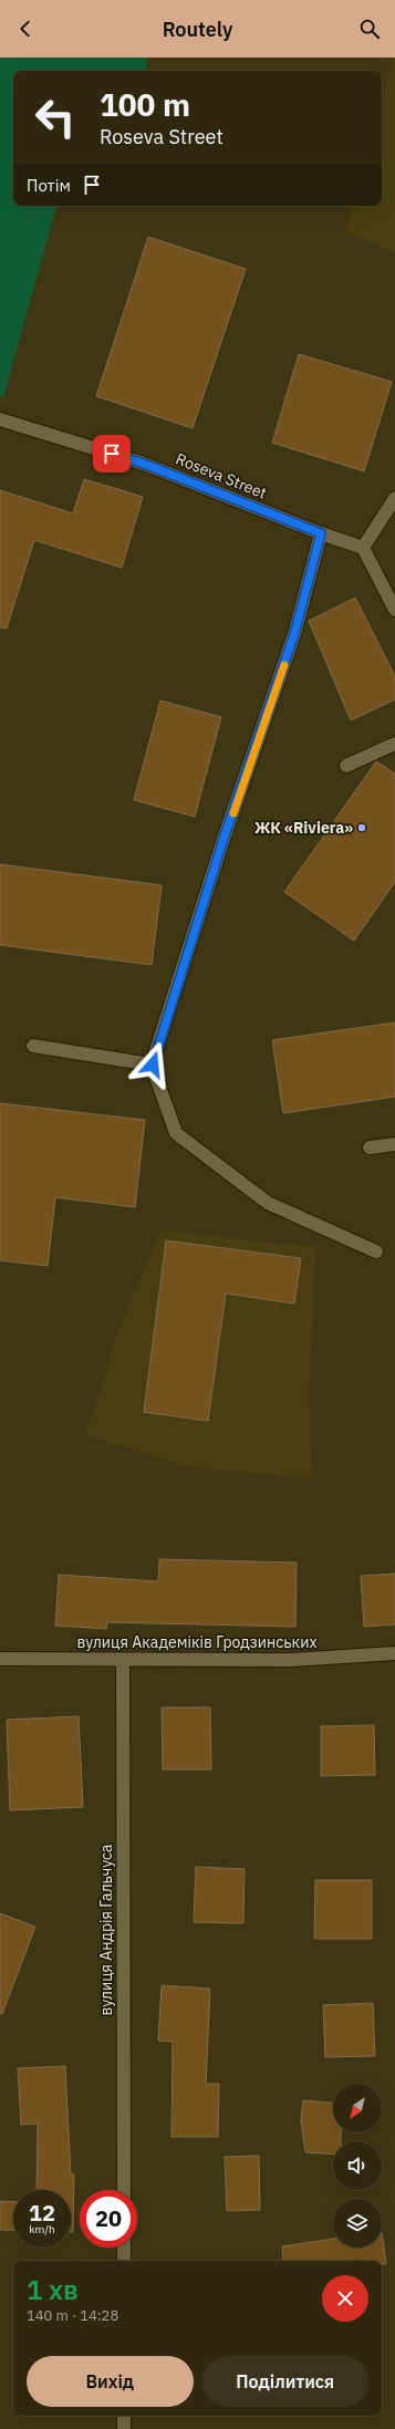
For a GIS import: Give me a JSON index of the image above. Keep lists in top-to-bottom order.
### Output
{
  "streets": {
    "street": ["Roseva Street", "вулиця Академіків Гродзинських", "вулиця Андрія Гальчуса"]
  },
  "crossings": [
    ["вулиця Академіків Гродзинських", "вулиця Андрія Гальчуса"]
  ],
  "places": ["ЖК «Riviera»"],
  "north": "bottom left",
  "page": {
    "header": "Routely",
    "turn": ["100 m", "Roseva Street"],
    "then": "Потім",
    "speed": "12 km/h",
    "limit": "20",
    "heading": ["1 хв", "140 m · 14:28"],
    "buttons": ["Вихід", "Поділитися"]
  }
}
